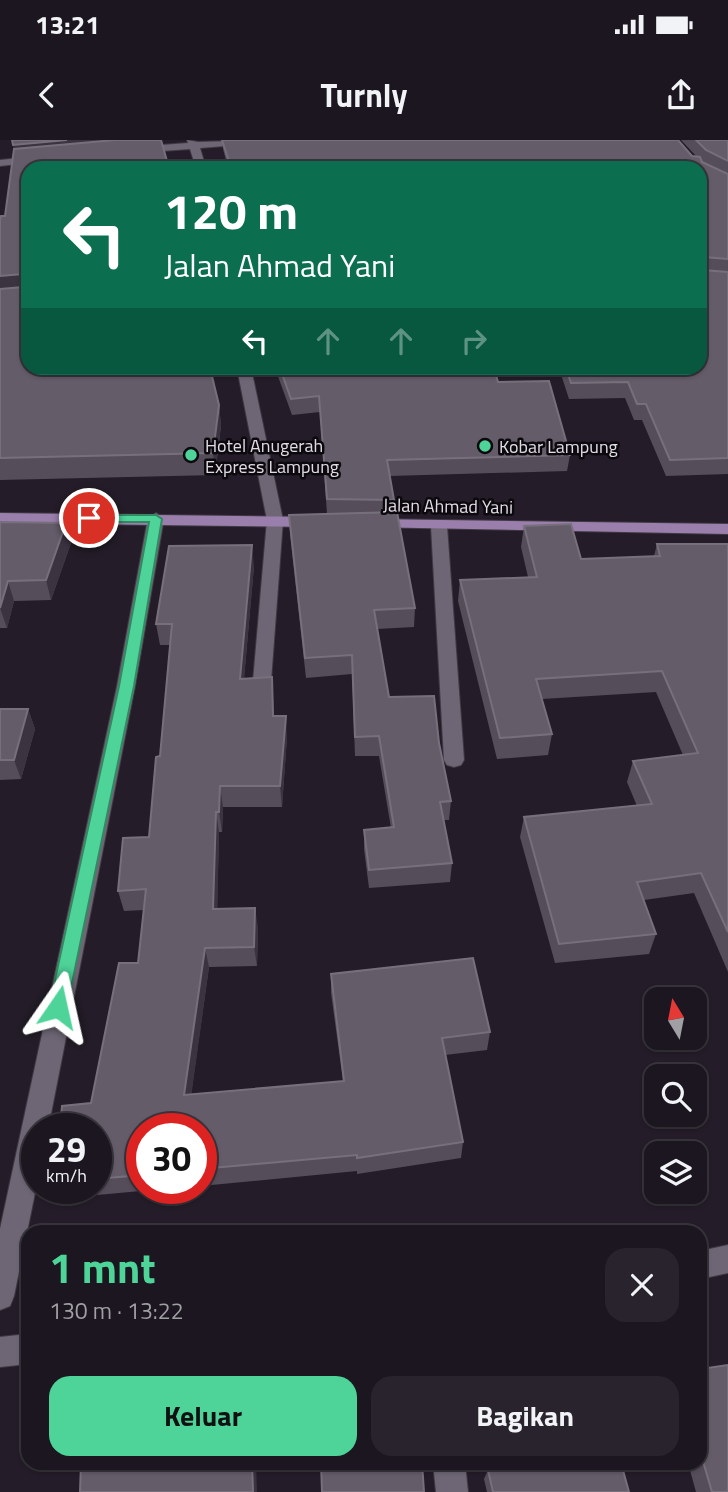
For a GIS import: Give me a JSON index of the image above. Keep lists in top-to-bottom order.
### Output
{
  "streets": {
    "main road": ["Jalan Ahmad Yani"]
  },
  "places": ["Kobar Lampung", "Hotel Anugerah Express Lampung"],
  "north": "top",
  "page": {
    "status": "13:21",
    "header": "Turnly",
    "turn": ["120 m", "Jalan Ahmad Yani"],
    "speed": "29 km/h",
    "limit": "30",
    "heading": ["1 mnt", "130 m · 13:22"],
    "buttons": ["Keluar", "Bagikan"]
  }
}
